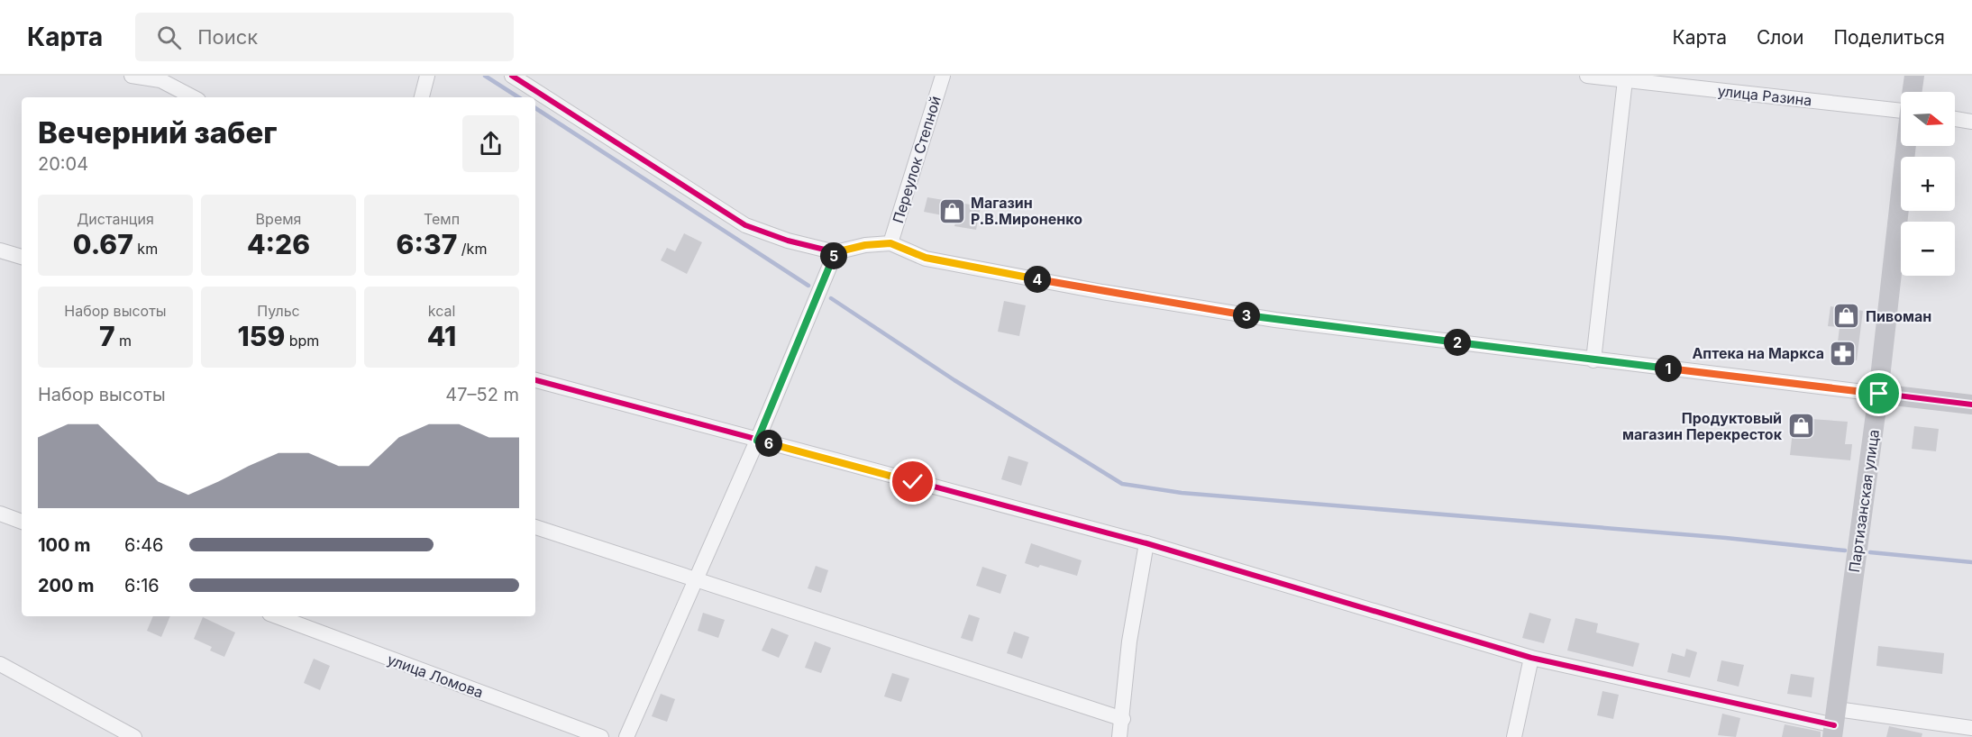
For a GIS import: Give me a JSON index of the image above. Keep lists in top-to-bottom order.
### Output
{
  "streets": {
    "street": [
      "улица Разина",
      "Переулок Степной",
      "Партизанская улица",
      "улица Ломова"
    ]
  },
  "places": {
    "shop": ["Магазин Р.В.Мироненко", "Пивоман", "Продуктовый магазин Перекресток"],
    "pharmacy": ["Аптека на Маркса"]
  },
  "north": "right",
  "page": {
    "header": "Карта",
    "search": "Поиск",
    "nav": ["Карта", "Слои", "Поделиться"],
    "map_buttons": ["+", "−"],
    "heading": ["Вечерний забег", "20:04"],
    "stats": [
      ["Дистанция", "0.67 km"],
      ["Время", "4:26"],
      ["Темп", "6:37 /km"],
      ["Набор высоты", "7 m"],
      ["Пульс", "159 bpm"],
      ["kcal", "41"]
    ],
    "pins": [
      "5",
      "4",
      "3",
      "2",
      "1",
      "6"
    ],
    "chart": ["Набор высоты", "47–52 m"],
    "list": [
      {
        "name": "100 m",
        "note": "6:46"
      },
      {
        "name": "200 m",
        "note": "6:16"
      }
    ]
  }
}
